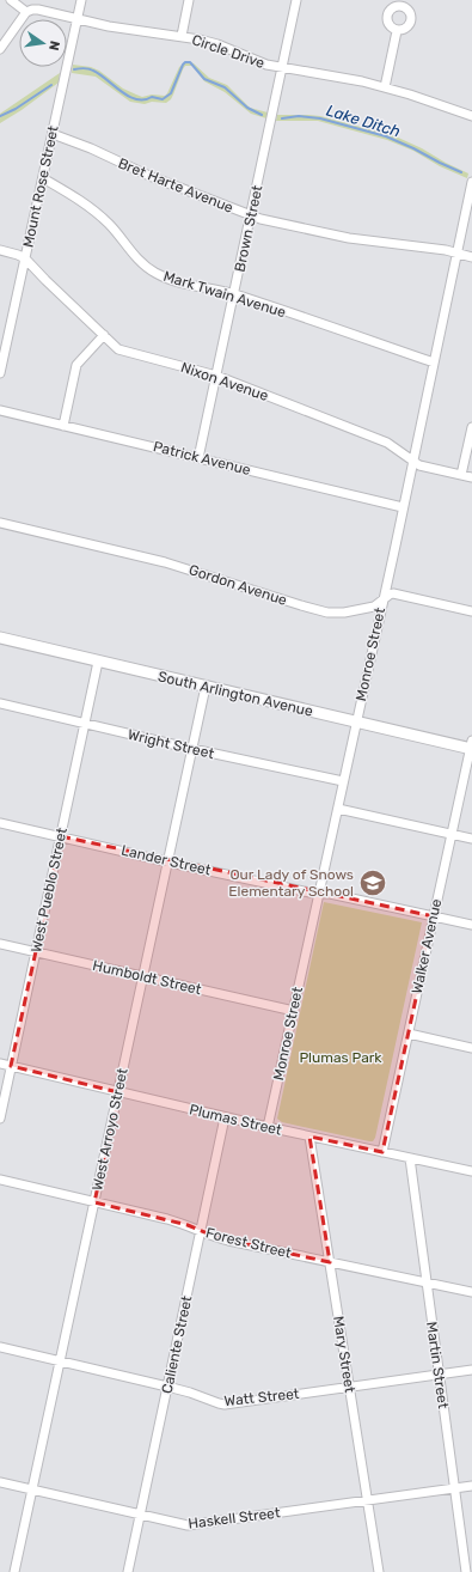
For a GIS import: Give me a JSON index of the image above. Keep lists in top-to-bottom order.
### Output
{
  "streets": {
    "main road": ["South Arlington Avenue"],
    "street": [
      "Circle Drive",
      "Bret Harte Avenue",
      "Mount Rose Street",
      "Brown Street",
      "Mark Twain Avenue",
      "Nixon Avenue",
      "Patrick Avenue",
      "Gordon Avenue",
      "Monroe Street",
      "Wright Street",
      "Lander Street",
      "West Pueblo Street",
      "Walker Avenue",
      "Humboldt Street",
      "Plumas Street",
      "West Arroyo Street",
      "Forest Street",
      "Caliente Street",
      "Mary Street",
      "Martin Street",
      "Watt Street",
      "Haskell Street"
    ]
  },
  "crossings": [
    ["Circle Drive", "Mount Rose Street"],
    ["Circle Drive", "Brown Street"],
    ["Bret Harte Avenue", "Mount Rose Street"],
    ["Bret Harte Avenue", "Brown Street"],
    ["Bret Harte Avenue", "Monroe Street"],
    ["Mount Rose Street", "Mark Twain Avenue"],
    ["Mount Rose Street", "Nixon Avenue"],
    ["Brown Street", "Mark Twain Avenue"],
    ["Brown Street", "Nixon Avenue"],
    ["Brown Street", "Patrick Avenue"],
    ["Mark Twain Avenue", "Monroe Street"],
    ["Nixon Avenue", "Monroe Street"],
    ["Patrick Avenue", "Monroe Street"],
    ["Gordon Avenue", "Monroe Street"],
    ["Monroe Street", "South Arlington Avenue"],
    ["Monroe Street", "Wright Street"],
    ["Monroe Street", "Lander Street"],
    ["Monroe Street", "Humboldt Street"],
    ["Monroe Street", "Plumas Street"],
    ["South Arlington Avenue", "West Pueblo Street"],
    ["South Arlington Avenue", "Walker Avenue"],
    ["South Arlington Avenue", "West Arroyo Street"],
    ["Wright Street", "West Pueblo Street"],
    ["Wright Street", "West Arroyo Street"],
    ["Lander Street", "West Pueblo Street"],
    ["Lander Street", "Walker Avenue"],
    ["Lander Street", "West Arroyo Street"],
    ["West Pueblo Street", "Humboldt Street"],
    ["West Pueblo Street", "Plumas Street"],
    ["Walker Avenue", "Plumas Street"],
    ["Humboldt Street", "West Arroyo Street"],
    ["Plumas Street", "West Arroyo Street"],
    ["Plumas Street", "Caliente Street"],
    ["Plumas Street", "Mary Street"],
    ["Plumas Street", "Martin Street"],
    ["West Arroyo Street", "Forest Street"],
    ["West Arroyo Street", "Watt Street"],
    ["West Arroyo Street", "Haskell Street"],
    ["Forest Street", "Caliente Street"],
    ["Forest Street", "Mary Street"],
    ["Forest Street", "Martin Street"],
    ["Caliente Street", "Watt Street"],
    ["Caliente Street", "Haskell Street"],
    ["Mary Street", "Watt Street"],
    ["Mary Street", "Haskell Street"],
    ["Martin Street", "Watt Street"],
    ["Martin Street", "Haskell Street"]
  ],
  "water": ["Lake Ditch"],
  "parks": ["Plumas Park"],
  "places": {
    "school or university": ["Our Lady of Snows Elementary School"]
  },
  "north": "right"
}
